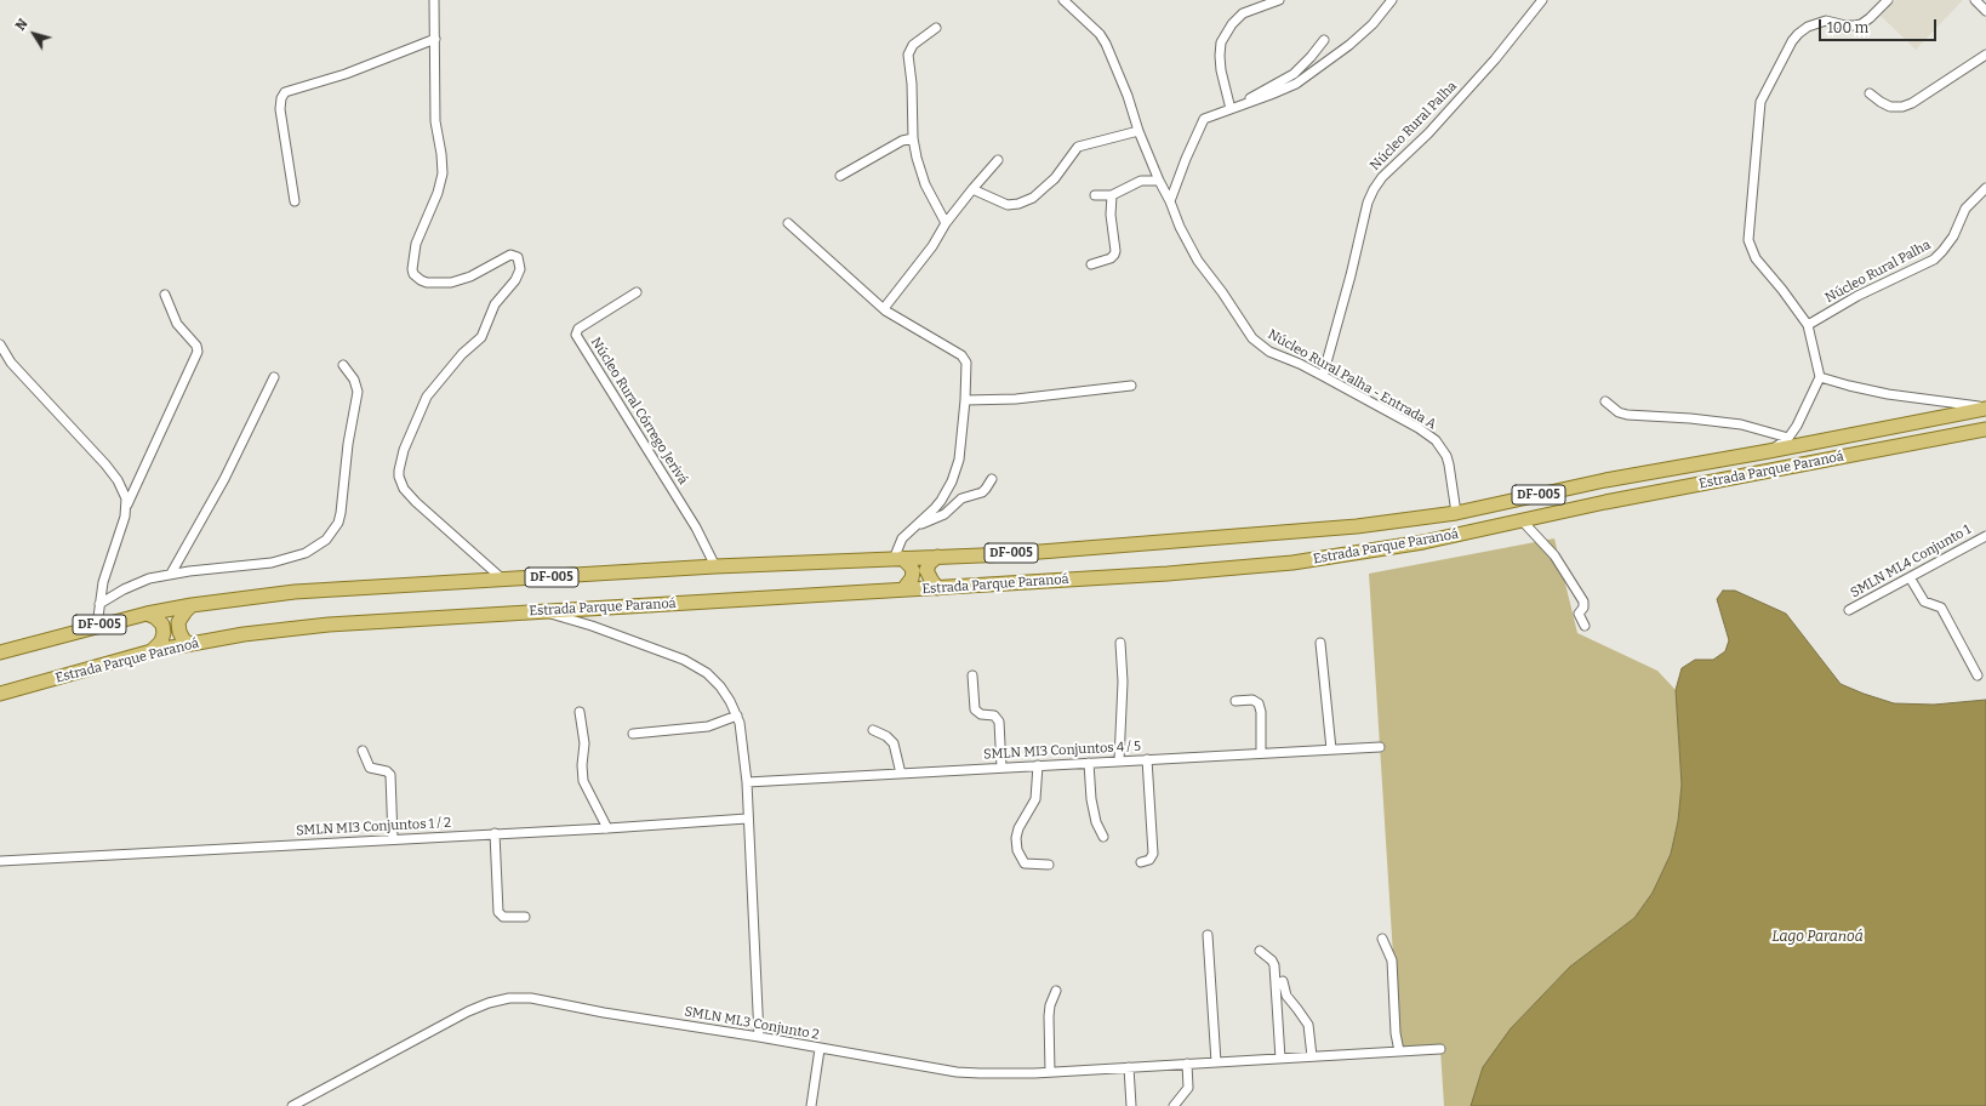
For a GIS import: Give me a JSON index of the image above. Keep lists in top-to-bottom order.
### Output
{
  "streets": {
    "main road": ["Estrada Parque Paranoá", "DF-005"],
    "street": [
      "Núcleo Rural Palha",
      "Núcleo Rural Palha - Entrada A",
      "Núcleo Rural Córrego Jerivá",
      "SMLN ML4 Conjunto 1",
      "SMLN MI3 Conjuntos 4 / 5",
      "SMLN MI3 Conjuntos 1 / 2",
      "SMLN ML3 Conjunto 2"
    ]
  },
  "crossings": [
    ["Núcleo Rural Palha", "Núcleo Rural Palha - Entrada A"],
    ["Núcleo Rural Palha - Entrada A", "Estrada Parque Paranoá"],
    ["Núcleo Rural Córrego Jerivá", "Estrada Parque Paranoá"]
  ],
  "water": ["Lago Paranoá"],
  "scale_bar": "100 m",
  "north": "top left"
}
